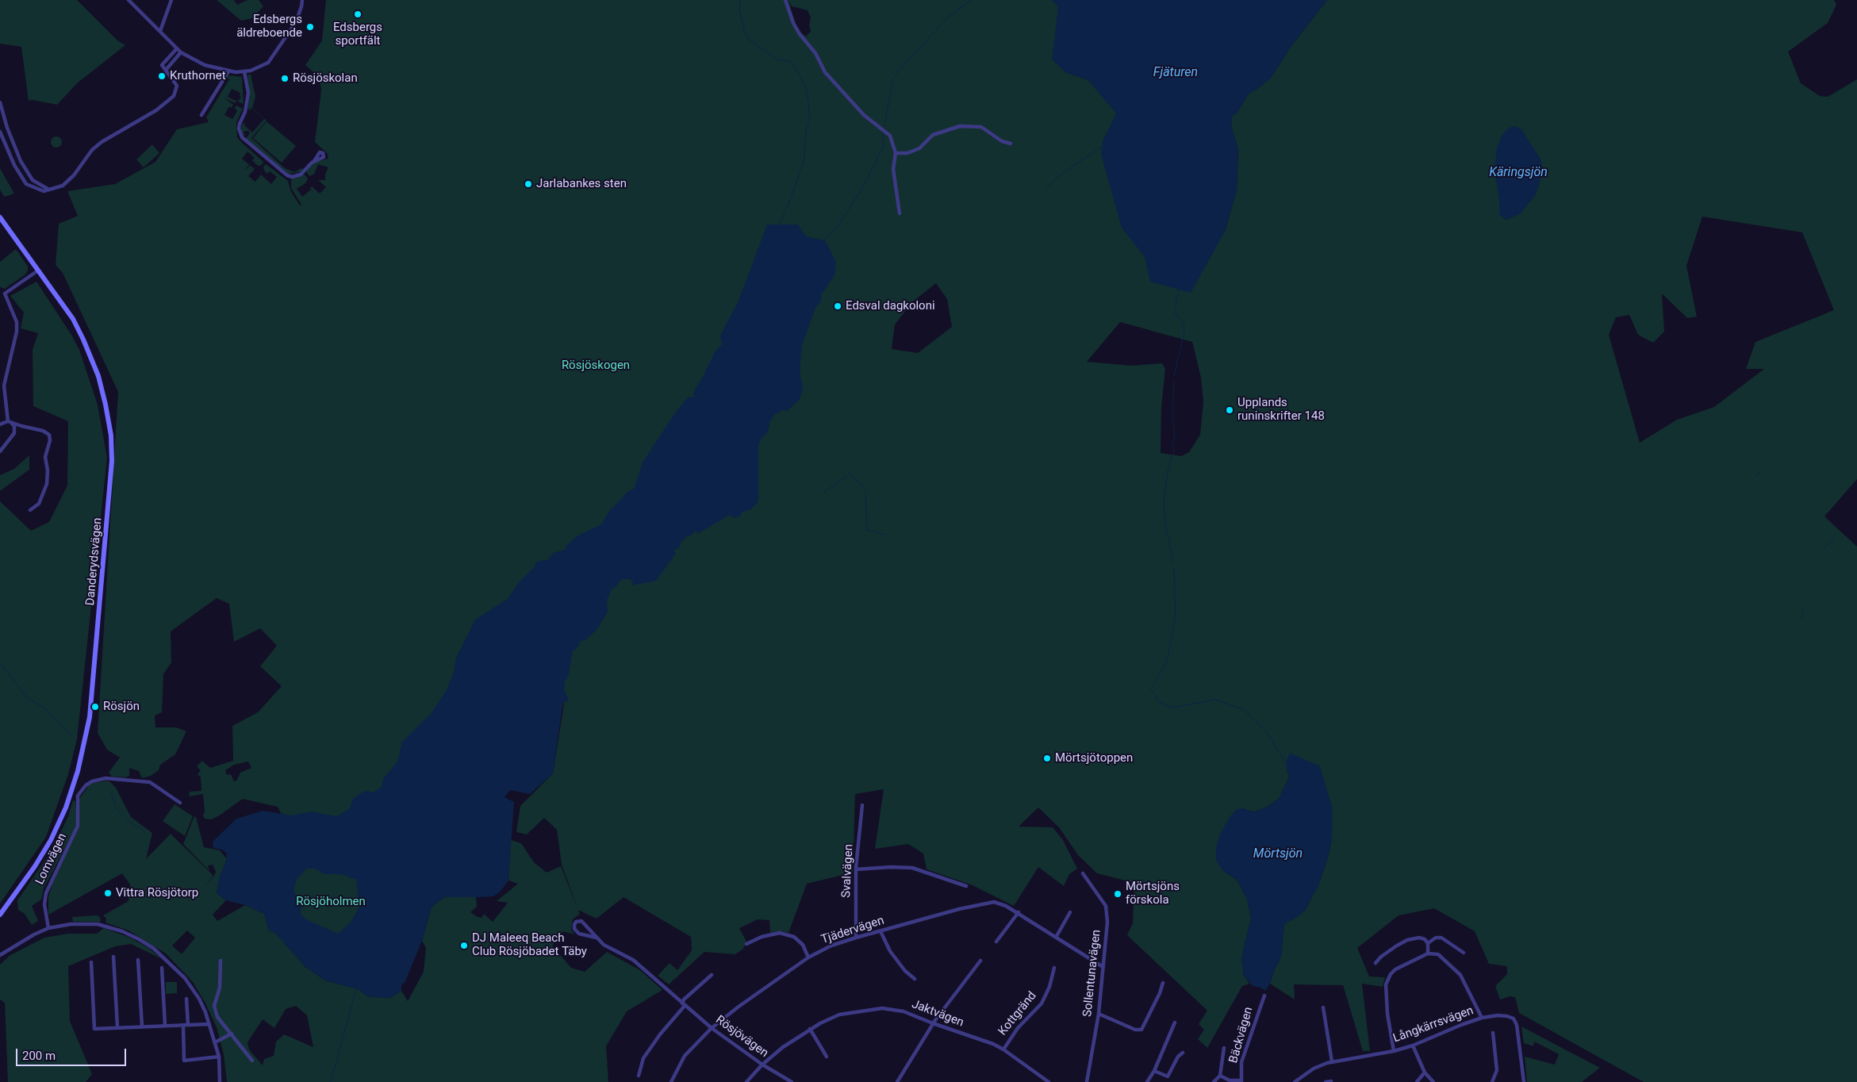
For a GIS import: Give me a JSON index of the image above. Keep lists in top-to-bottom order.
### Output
{
  "streets": {
    "main road": ["Danderydsvägen"],
    "street": [
      "Lomvägen",
      "Svalvägen",
      "Tjädervägen",
      "Sollentunavägen",
      "Jaktvägen",
      "Kottgränd",
      "Långkärrsvägen",
      "Bäckvägen",
      "Rösjövägen"
    ]
  },
  "crossings": [
    ["Svalvägen", "Tjädervägen"],
    ["Tjädervägen", "Sollentunavägen"],
    ["Tjädervägen", "Rösjövägen"],
    ["Jaktvägen", "Kottgränd"],
    ["Jaktvägen", "Rösjövägen"]
  ],
  "water": ["Fjäturen", "Käringsjön", "Mörtsjön"],
  "parks": ["Rösjöskogen", "Rösjöholmen"],
  "places": [
    "Edsbergs sportfält",
    "Edsbergs äldreboende",
    "Kruthornet",
    "Rösjöskolan",
    "Jarlabankes sten",
    "Edsval dagkoloni",
    "Upplands runinskrifter 148",
    "Rösjön",
    "Mörtsjötoppen",
    "Vittra Rösjötorp",
    "Mörtsjöns förskola",
    "DJ Maleeq Beach Club Rösjöbadet Täby"
  ],
  "scale_bar": "200 m"
}
